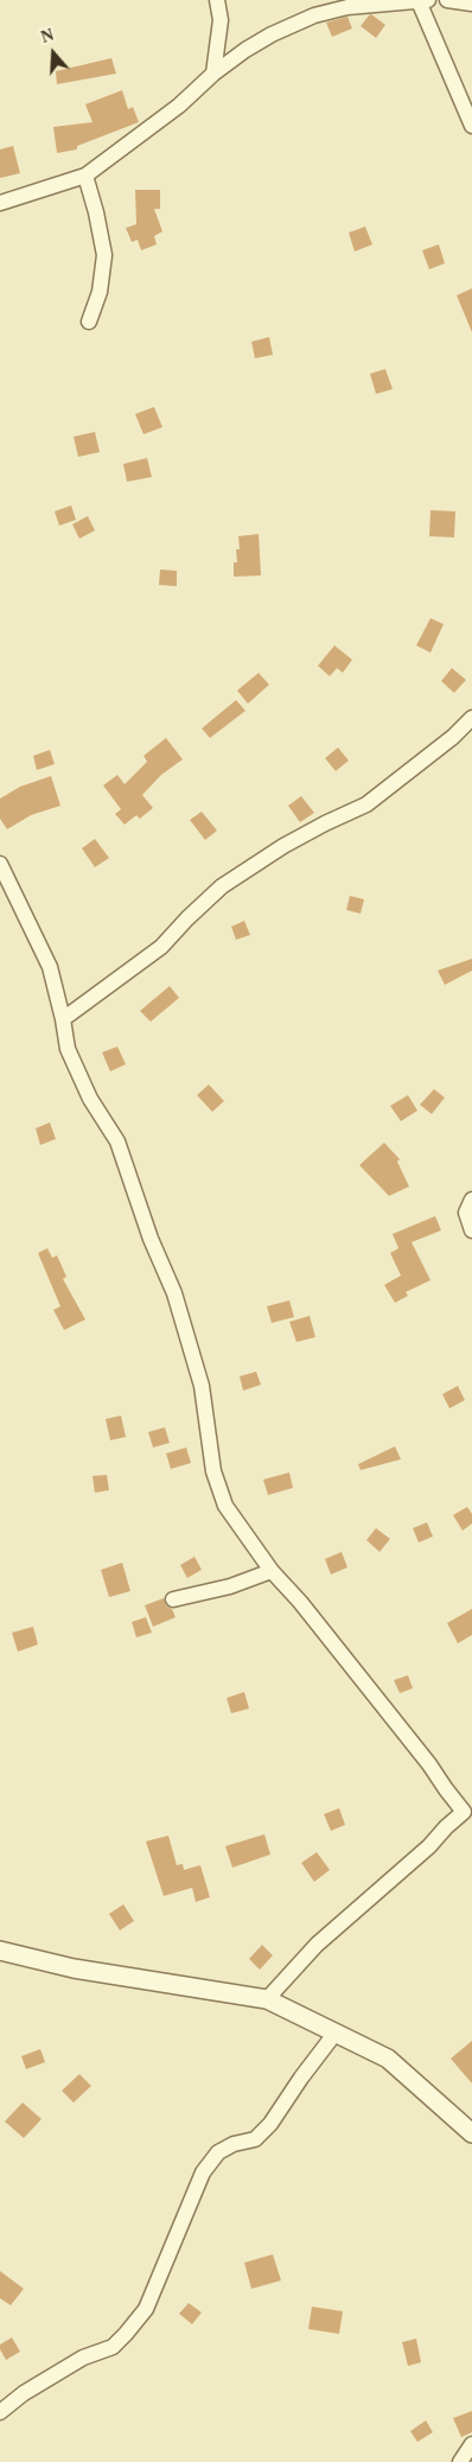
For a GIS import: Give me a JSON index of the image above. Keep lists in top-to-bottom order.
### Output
{
  "north": "top"
}
